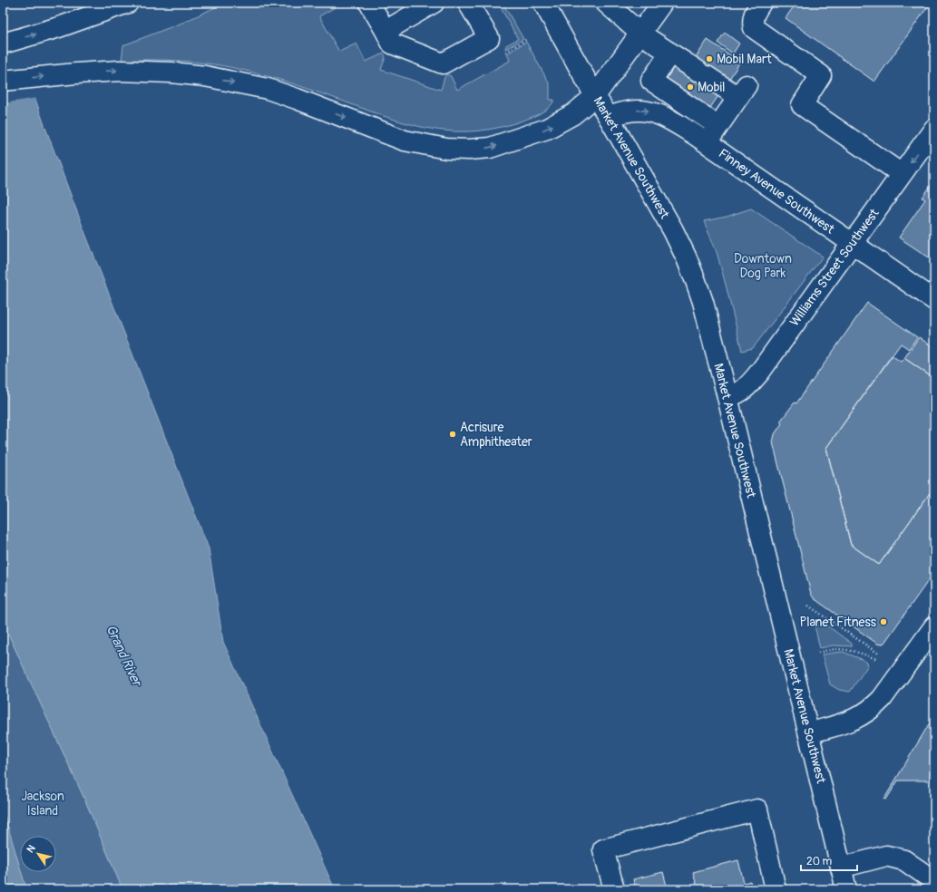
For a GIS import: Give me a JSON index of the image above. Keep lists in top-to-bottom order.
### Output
{
  "streets": {
    "main road": ["Market Avenue Southwest", "Finney Avenue Southwest", "Williams Street Southwest"]
  },
  "crossings": [
    ["Market Avenue Southwest", "Finney Avenue Southwest"],
    ["Market Avenue Southwest", "Williams Street Southwest"],
    ["Finney Avenue Southwest", "Williams Street Southwest"]
  ],
  "water": ["Grand River"],
  "parks": ["Downtown Dog Park", "Jackson Island"],
  "places": [
    "Mobil Mart",
    "Mobil",
    "Acrisure Amphitheater",
    "Planet Fitness"
  ],
  "scale_bar": "20 m",
  "north": "top left"
}
